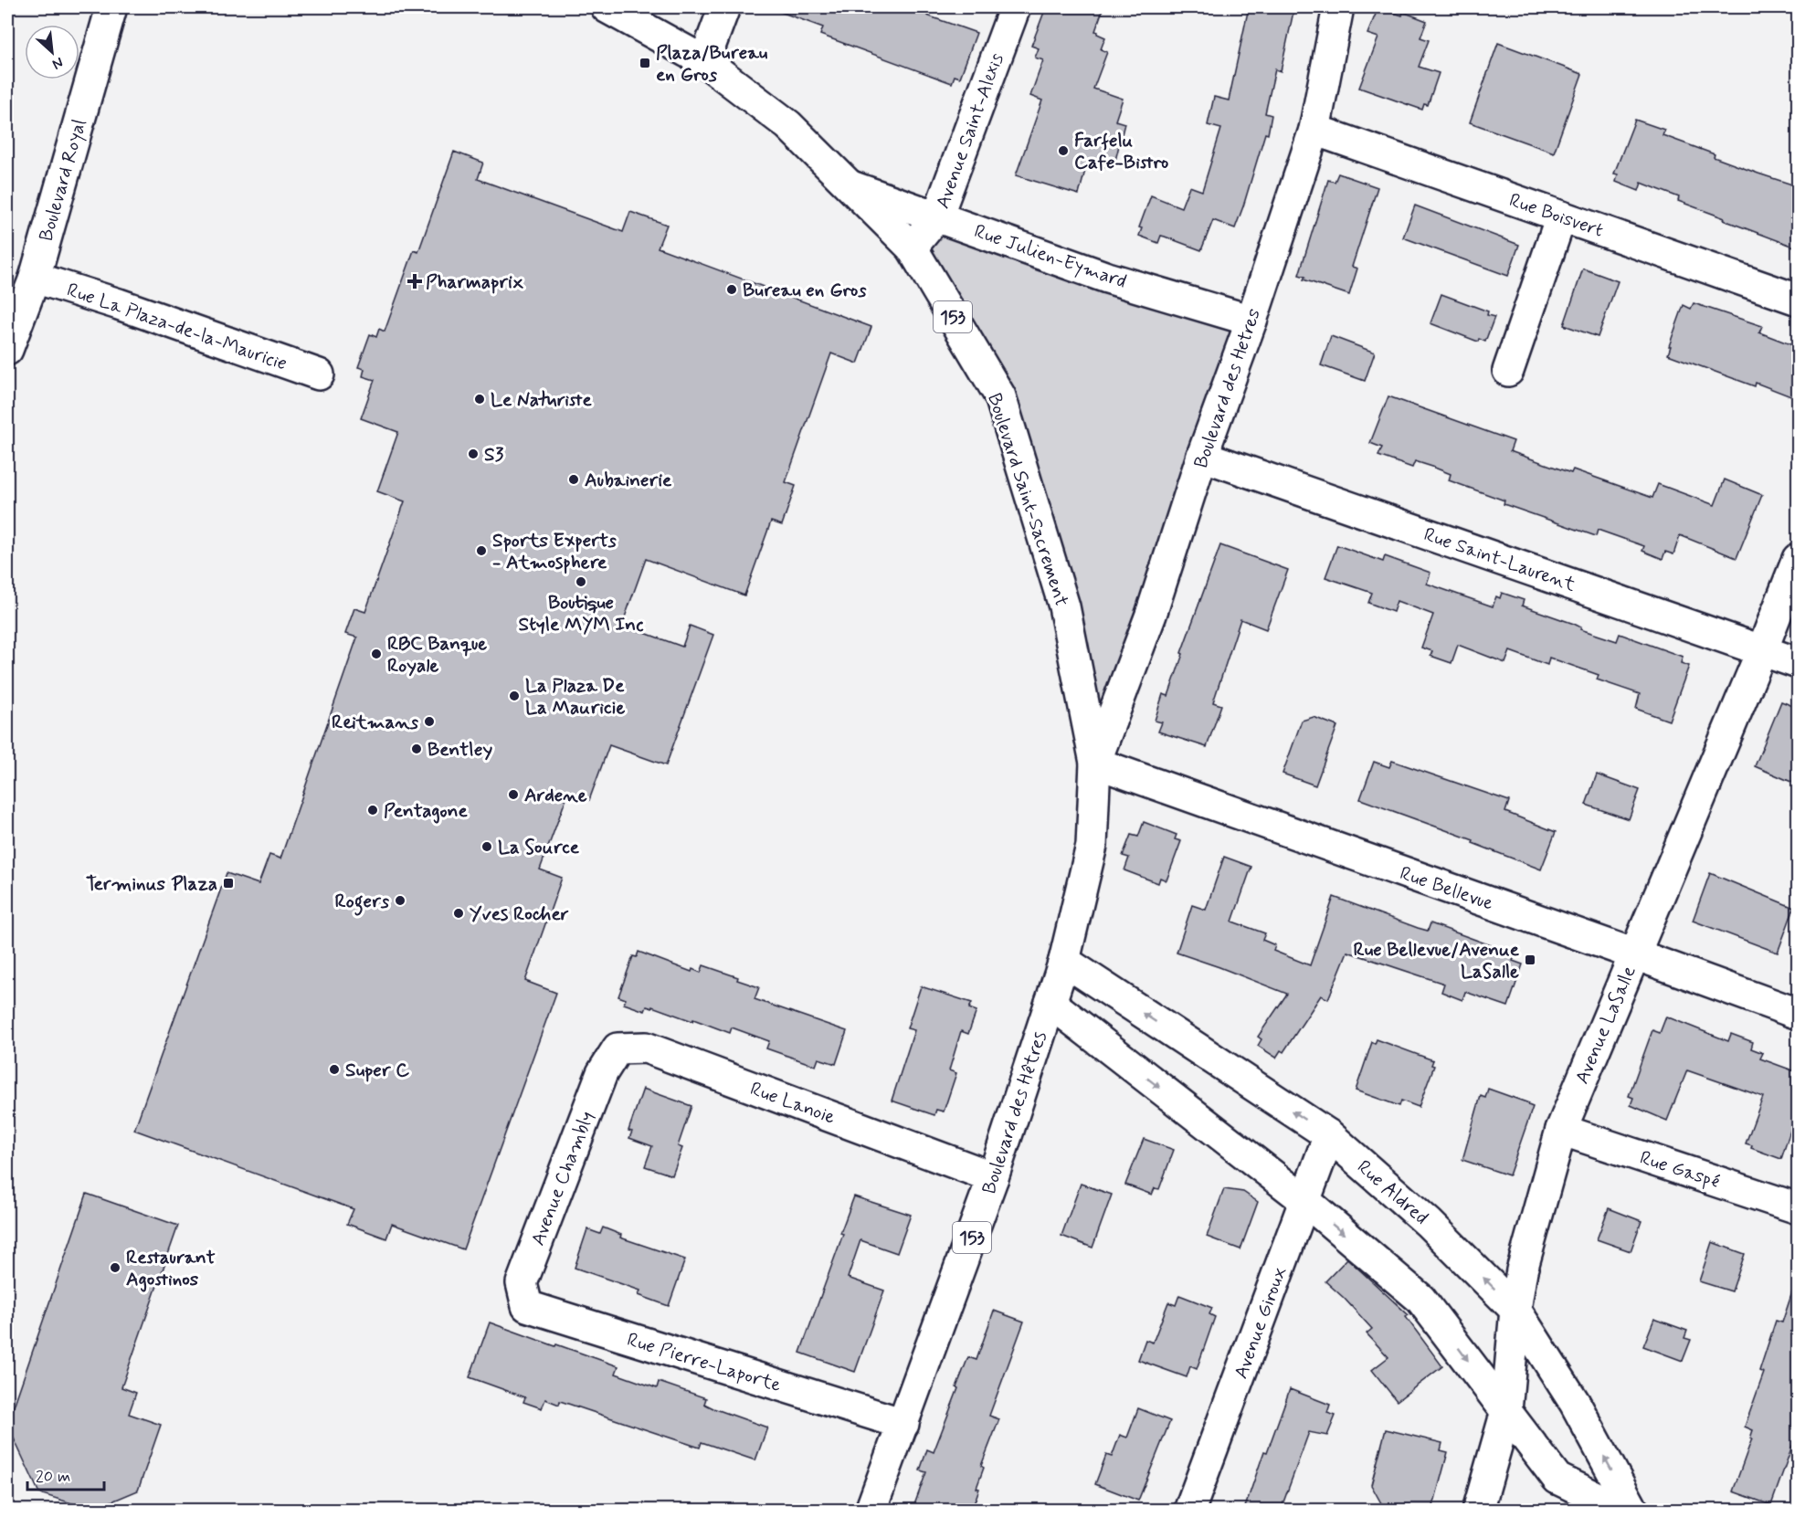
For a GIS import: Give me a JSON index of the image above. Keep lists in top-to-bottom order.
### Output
{
  "streets": {
    "street": [
      "Avenue Saint-Alexis",
      "Boulevard Royal",
      "Rue Boisvert",
      "Rue Julien-Eymard",
      "153",
      "Rue La Plaza-de-la-Mauricie",
      "Boulevard des Hetres",
      "Boulevard Saint-Sacrement",
      "Rue Saint-Laurent",
      "Rue Bellevue",
      "Avenue LaSalle",
      "Rue Lanoie",
      "Boulevard des Hêtres",
      "Rue Gaspé",
      "Avenue Chambly",
      "Rue Aldred",
      "Avenue Giroux",
      "Rue Pierre-Laporte"
    ]
  },
  "crossings": [
    ["Avenue Saint-Alexis", "Rue Julien-Eymard"],
    ["Avenue Saint-Alexis", "Boulevard Saint-Sacrement"],
    ["Boulevard Royal", "Rue La Plaza-de-la-Mauricie"],
    ["Rue Boisvert", "Boulevard des Hetres"],
    ["Rue Julien-Eymard", "Boulevard des Hetres"],
    ["Rue Julien-Eymard", "Boulevard Saint-Sacrement"],
    ["Boulevard des Hetres", "Boulevard Saint-Sacrement"],
    ["Boulevard des Hetres", "Rue Saint-Laurent"],
    ["Boulevard des Hetres", "Rue Bellevue"],
    ["Boulevard Saint-Sacrement", "Rue Bellevue"],
    ["Boulevard Saint-Sacrement", "Boulevard des Hêtres"],
    ["Boulevard Saint-Sacrement", "Rue Aldred"],
    ["Rue Saint-Laurent", "Avenue LaSalle"],
    ["Rue Bellevue", "Avenue LaSalle"],
    ["Avenue LaSalle", "Rue Gaspé"],
    ["Avenue LaSalle", "Rue Aldred"],
    ["Rue Lanoie", "Boulevard des Hêtres"],
    ["Rue Lanoie", "Avenue Chambly"],
    ["Boulevard des Hêtres", "Rue Aldred"],
    ["Boulevard des Hêtres", "Rue Pierre-Laporte"],
    ["Avenue Chambly", "Rue Pierre-Laporte"],
    ["Rue Aldred", "Avenue Giroux"]
  ],
  "places": {
    "transit": ["Plaza/Bureau en Gros", "Terminus Plaza", "Rue Bellevue/Avenue LaSalle"],
    "other": [
      "Farfelu Cafe-Bistro",
      "Bureau en Gros",
      "Le Naturiste",
      "S3",
      "Aubainerie",
      "Sports Experts - Atmosphere",
      "Boutique Style MYM Inc",
      "RBC Banque Royale",
      "La Plaza De La Mauricie",
      "Reitmans",
      "Bentley",
      "Ardene",
      "Pentagone",
      "La Source",
      "Rogers",
      "Yves Rocher",
      "Super C",
      "Restaurant Agostinos"
    ],
    "health": ["Pharmaprix"]
  },
  "scale_bar": "20 m",
  "north": "bottom right"
}
